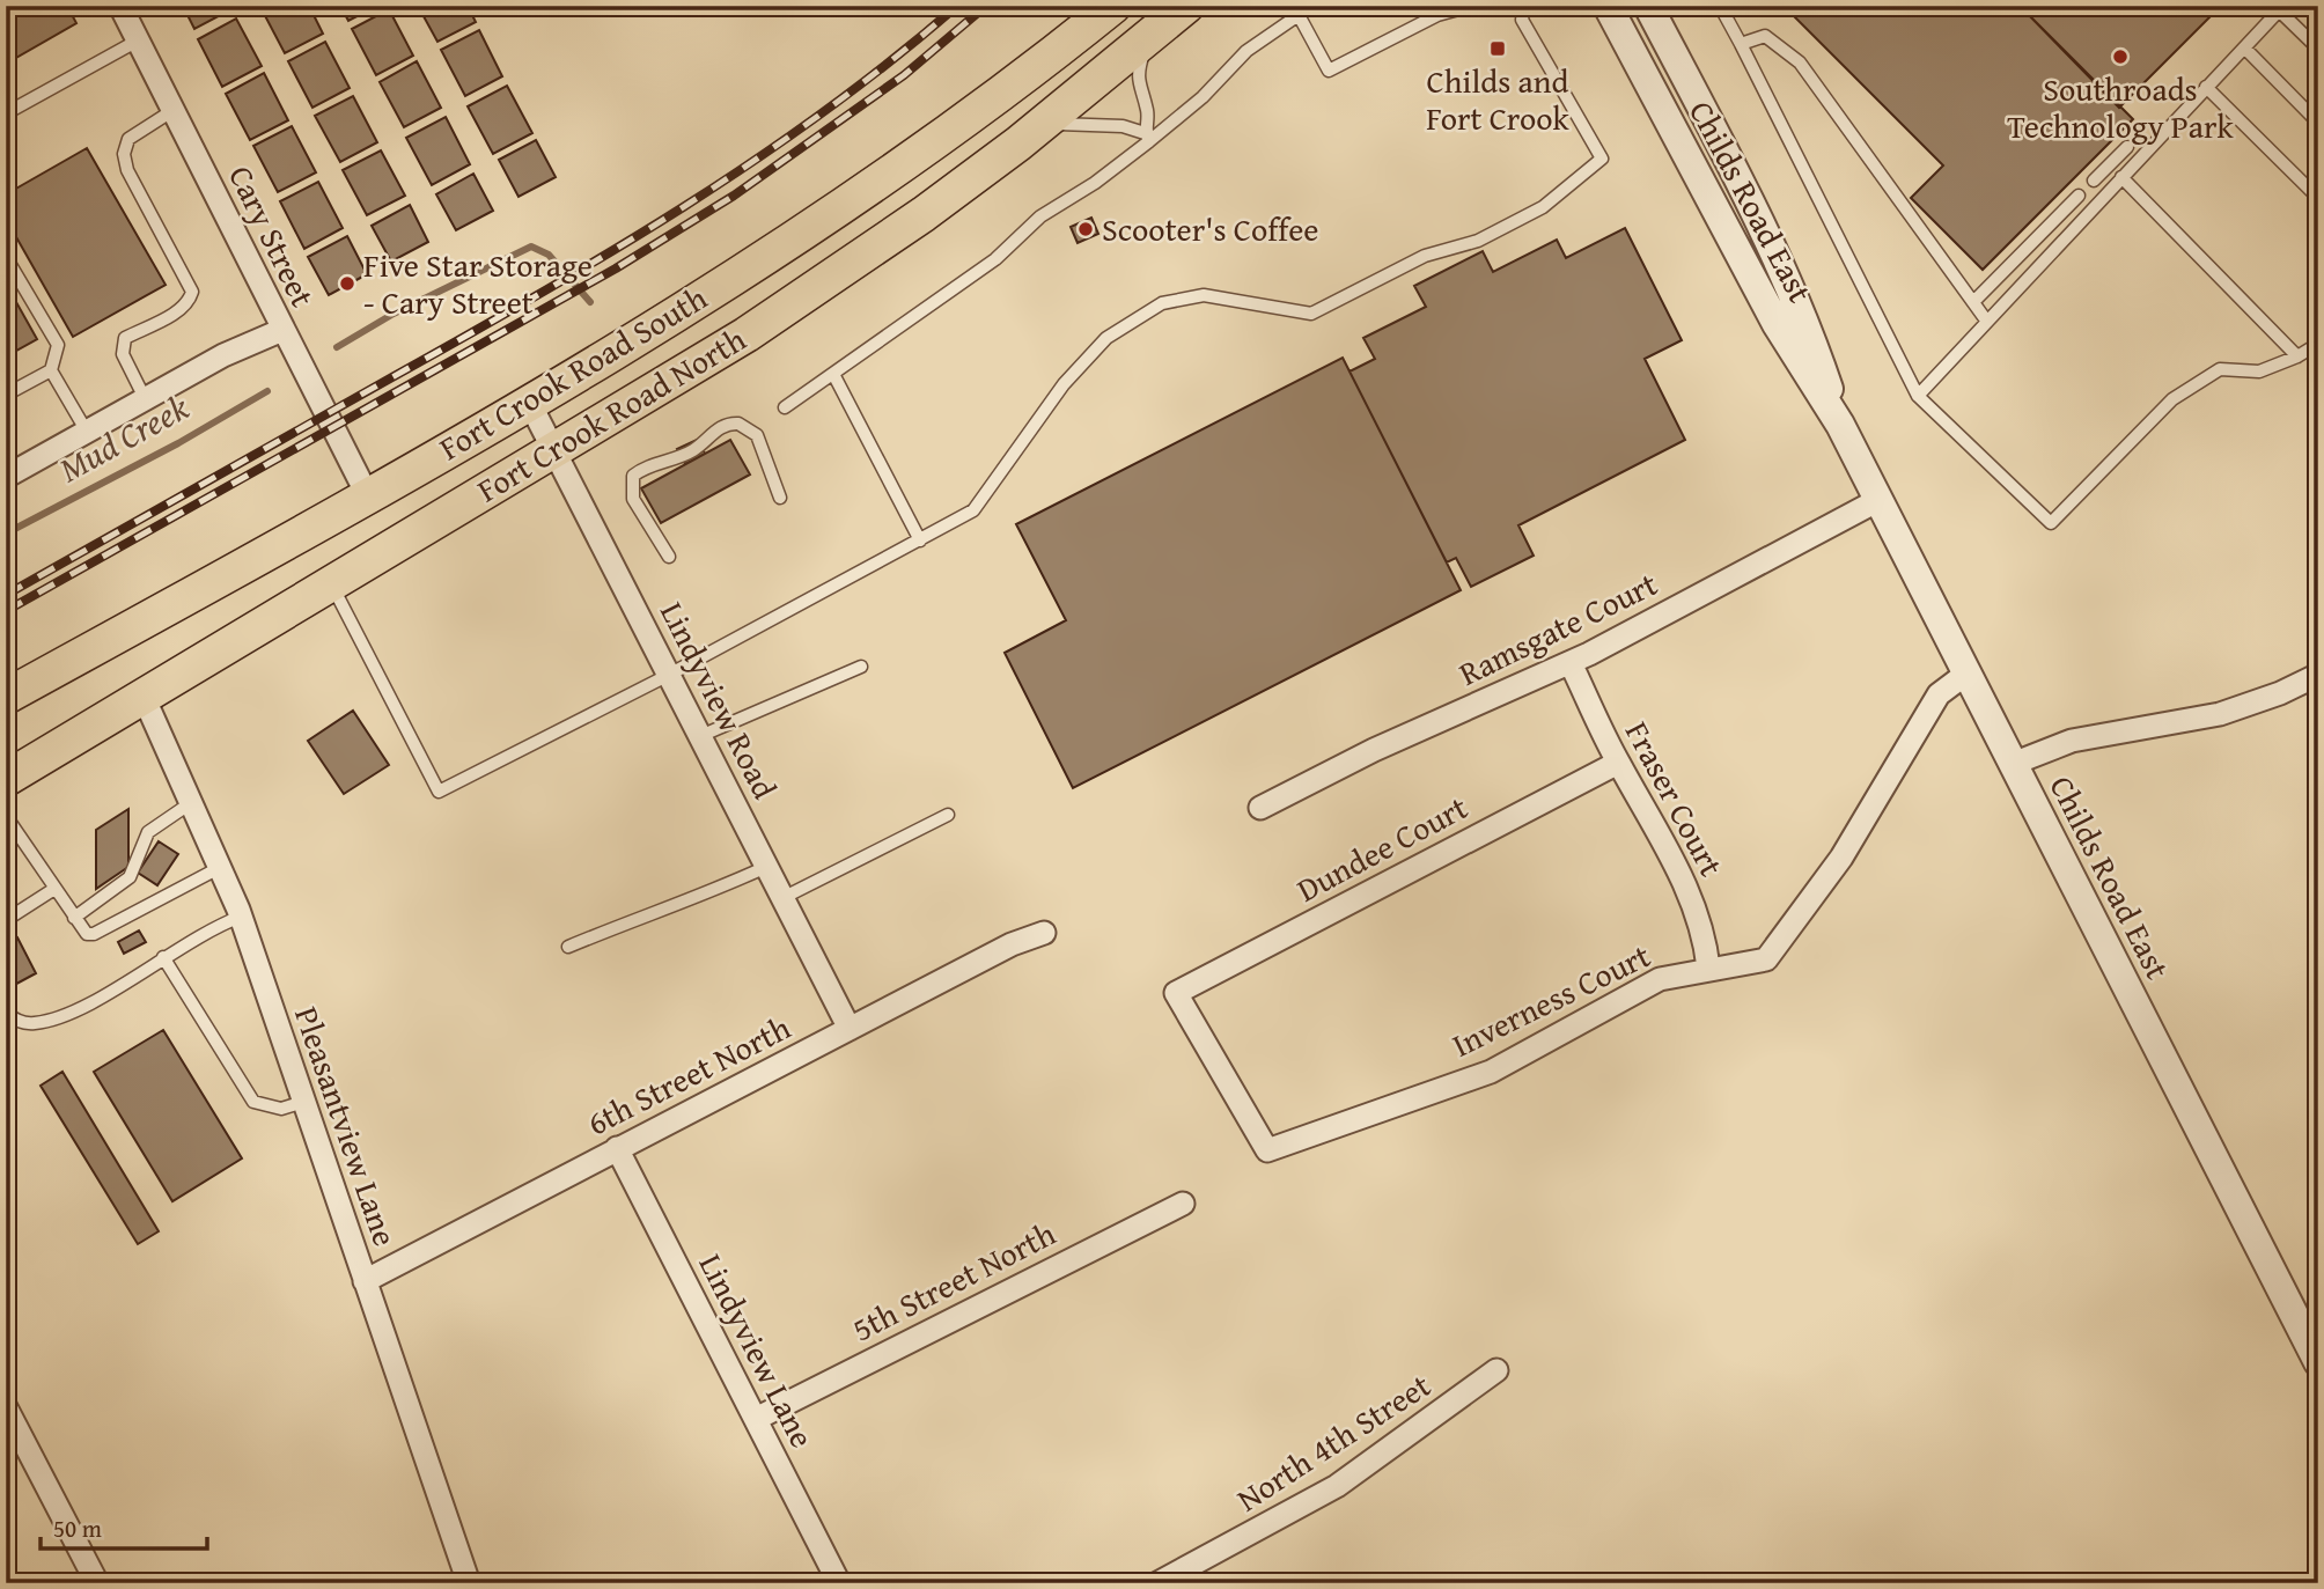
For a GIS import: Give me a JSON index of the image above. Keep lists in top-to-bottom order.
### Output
{
  "streets": {
    "main road": ["Fort Crook Road South", "Fort Crook Road North"],
    "street": [
      "Childs Road East",
      "Cary Street",
      "Ramsgate Court",
      "Lindyview Road",
      "Fraser Court",
      "Dundee Court",
      "Inverness Court",
      "6th Street North",
      "Pleasantview Lane",
      "5th Street North",
      "Lindyview Lane",
      "North 4th Street"
    ]
  },
  "crossings": [
    ["Childs Road East", "Ramsgate Court"],
    ["Childs Road East", "Inverness Court"],
    ["Cary Street", "Fort Crook Road South"],
    ["Fort Crook Road South", "Lindyview Road"],
    ["Fort Crook Road North", "Lindyview Road"],
    ["Fort Crook Road North", "Pleasantview Lane"],
    ["Ramsgate Court", "Fraser Court"],
    ["Lindyview Road", "6th Street North"],
    ["Fraser Court", "Dundee Court"],
    ["Fraser Court", "Inverness Court"],
    ["Dundee Court", "Inverness Court"],
    ["6th Street North", "Pleasantview Lane"],
    ["6th Street North", "Lindyview Lane"],
    ["5th Street North", "Lindyview Lane"]
  ],
  "water": ["Mud Creek"],
  "places": {
    "transit": ["Childs and Fort Crook"],
    "other": ["Southroads Technology Park", "Scooter's Coffee", "Five Star Storage - Cary Street"]
  },
  "scale_bar": "50 m"
}
